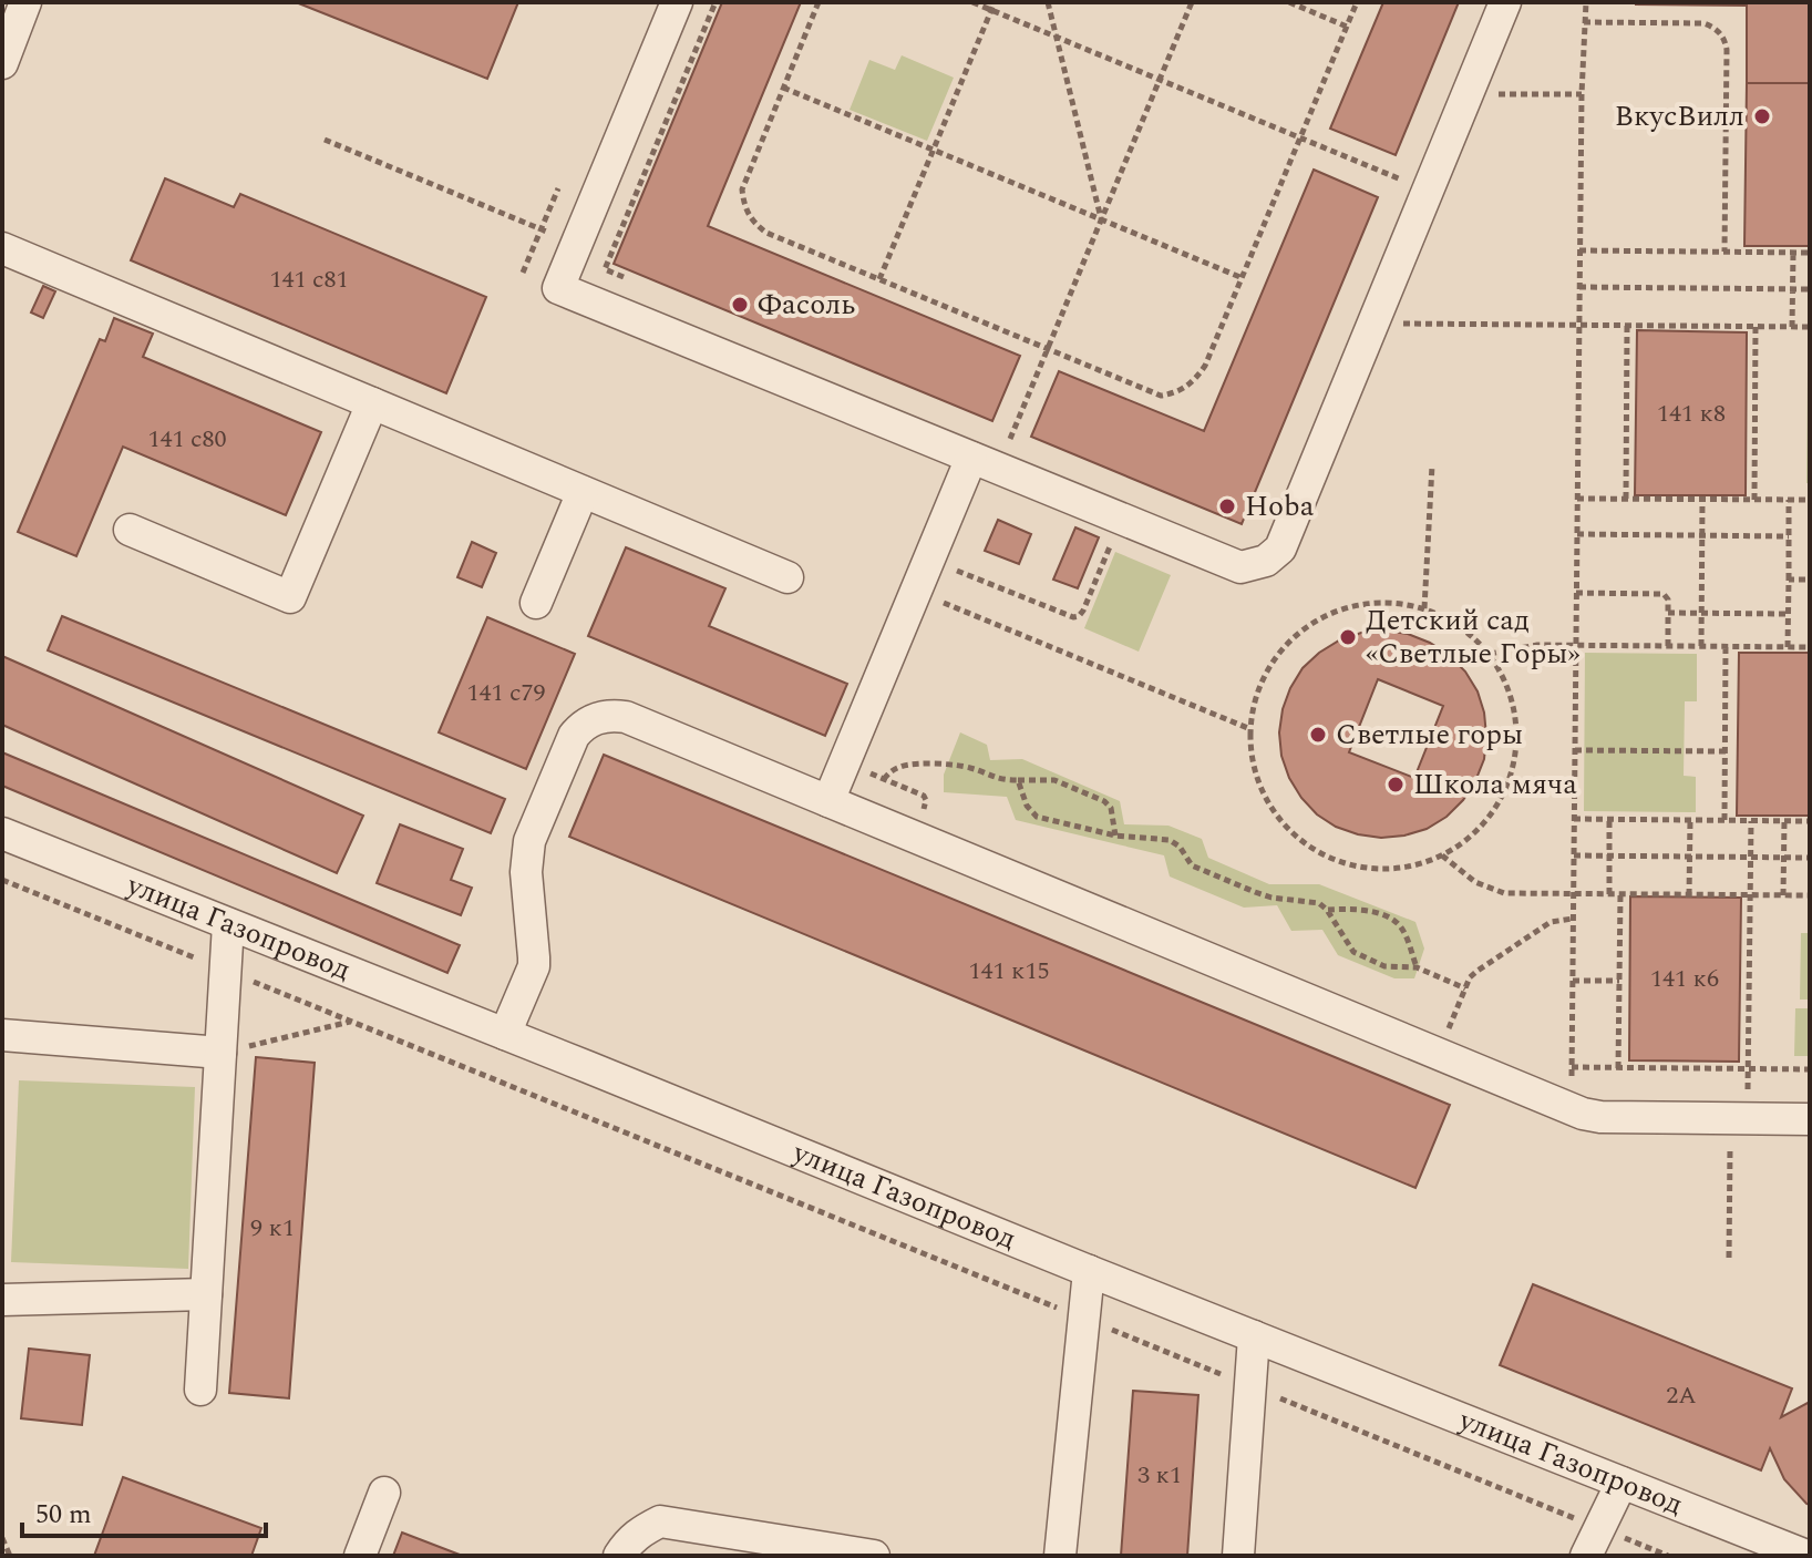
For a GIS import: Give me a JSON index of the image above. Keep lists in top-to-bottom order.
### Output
{
  "streets": {
    "street": ["улица Газопровод"]
  },
  "places": [
    "ВкусВилл",
    "Фасоль",
    "Hoba",
    "Детский сад «Светлые Горы»",
    "Светлые горы",
    "Школа мяча"
  ],
  "house_numbers": [
    "141 с81",
    "141 к8",
    "141 с80",
    "141 с79",
    "141 к15",
    "141 к6",
    "9 к1",
    "2А",
    "3 к1"
  ],
  "scale_bar": "50 m"
}
